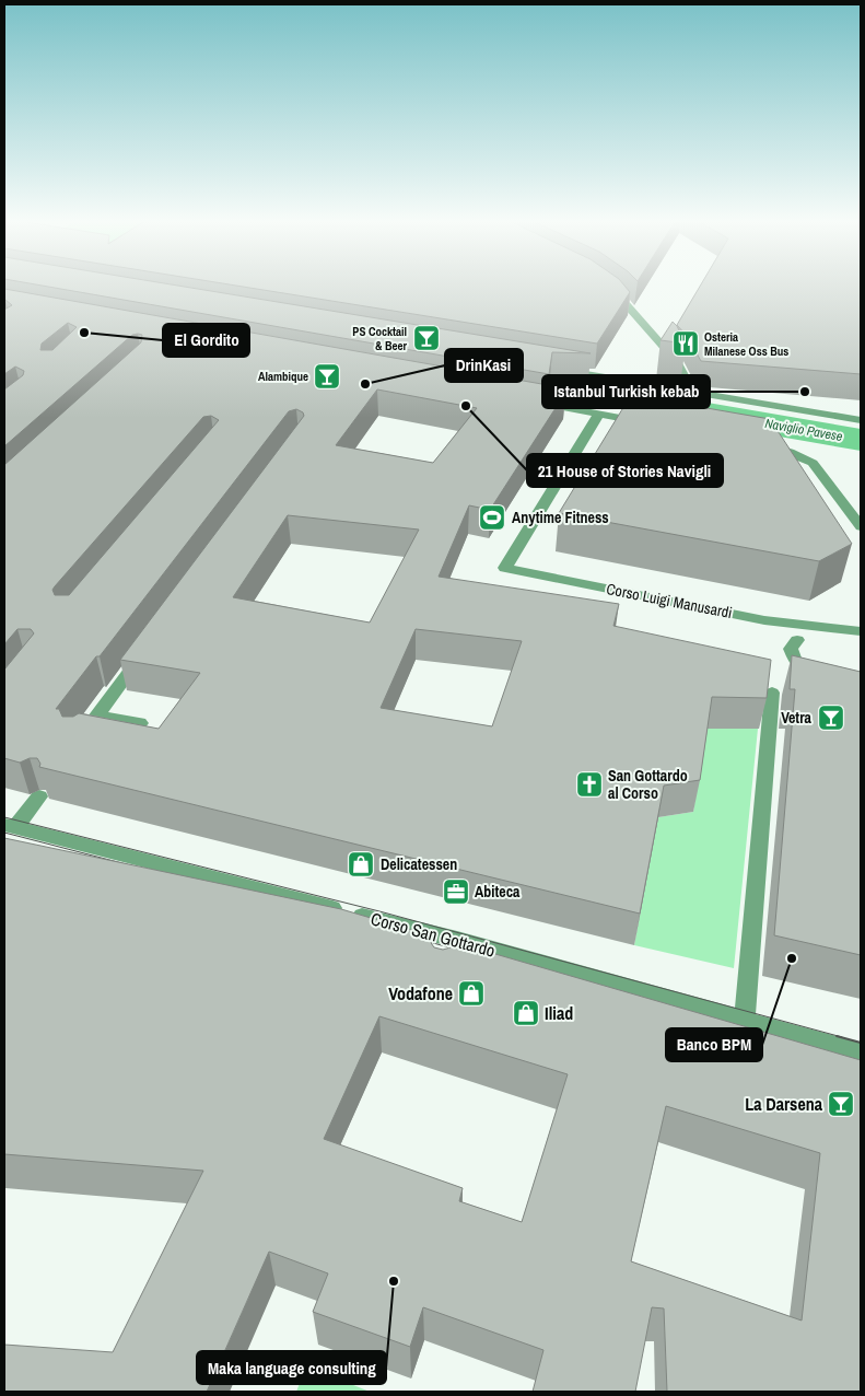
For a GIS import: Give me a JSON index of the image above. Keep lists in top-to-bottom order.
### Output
{
  "streets": {
    "street": ["Corso Luigi Manusardi", "Corso San Gottardo"]
  },
  "water": ["Naviglio Pavese"],
  "places": {
    "other": [
      "El Gordito",
      "DrinKasi",
      "Istanbul Turkish kebab",
      "21 House of Stories Navigli",
      "Banco BPM",
      "Maka language consulting"
    ],
    "bar": [
      "PS Cocktail & Beer",
      "Alambique",
      "Vetra",
      "La Darsena"
    ],
    "restaurant": ["Osteria Milanese Oss Bus"],
    "sports": ["Anytime Fitness"],
    "church": ["San Gottardo al Corso"],
    "shop": ["Delicatessen", "Vodafone", "Iliad"],
    "office": ["Abiteca"]
  }
}
